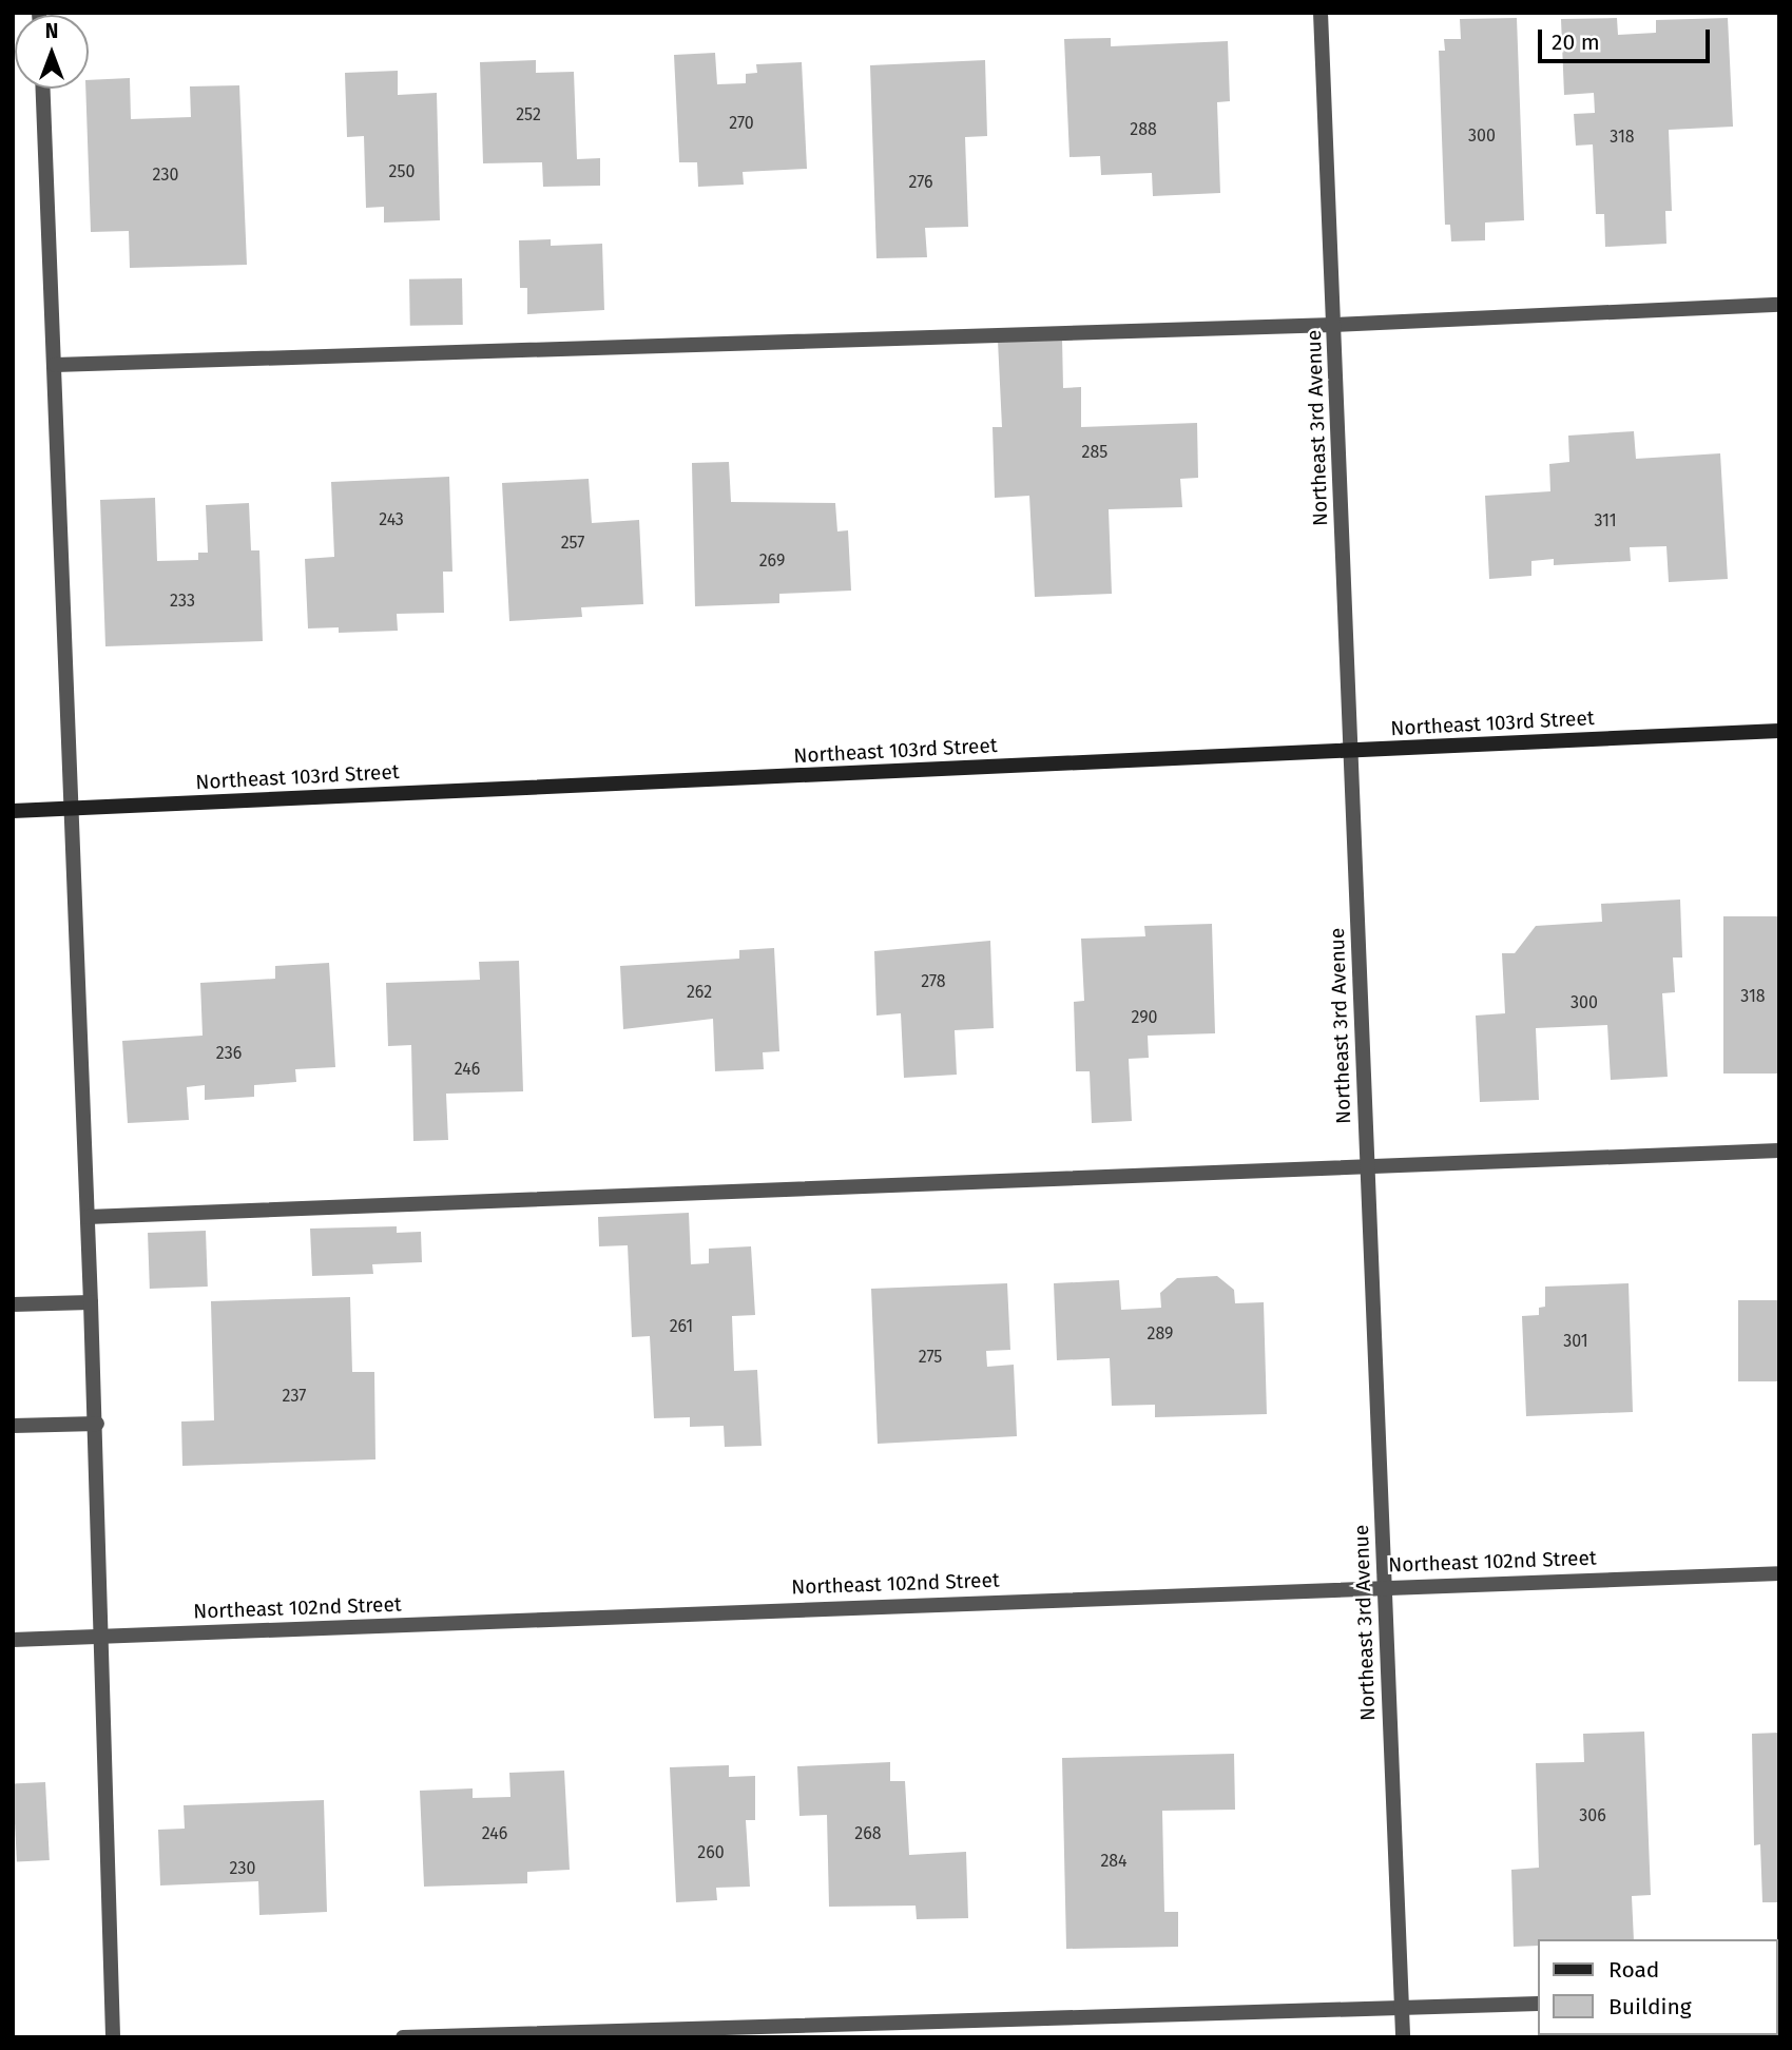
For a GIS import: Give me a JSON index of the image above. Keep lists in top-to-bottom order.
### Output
{
  "streets": {
    "main road": ["Northeast 103rd Street"],
    "street": ["Northeast 3rd Avenue", "Northeast 102nd Street"]
  },
  "crossings": [
    ["Northeast 3rd Avenue", "Northeast 103rd Street"],
    ["Northeast 3rd Avenue", "Northeast 102nd Street"]
  ],
  "house_numbers": [
    "252",
    "270",
    "288",
    "300",
    "318",
    "250",
    "230",
    "276",
    "285",
    "243",
    "311",
    "257",
    "269",
    "233",
    "278",
    "262",
    "318",
    "300",
    "290",
    "236",
    "246",
    "261",
    "289",
    "301",
    "275",
    "237",
    "306",
    "246",
    "268",
    "260",
    "284",
    "230"
  ],
  "legend": ["Road", "Building"],
  "scale_bar": "20 m",
  "north": "top"
}
